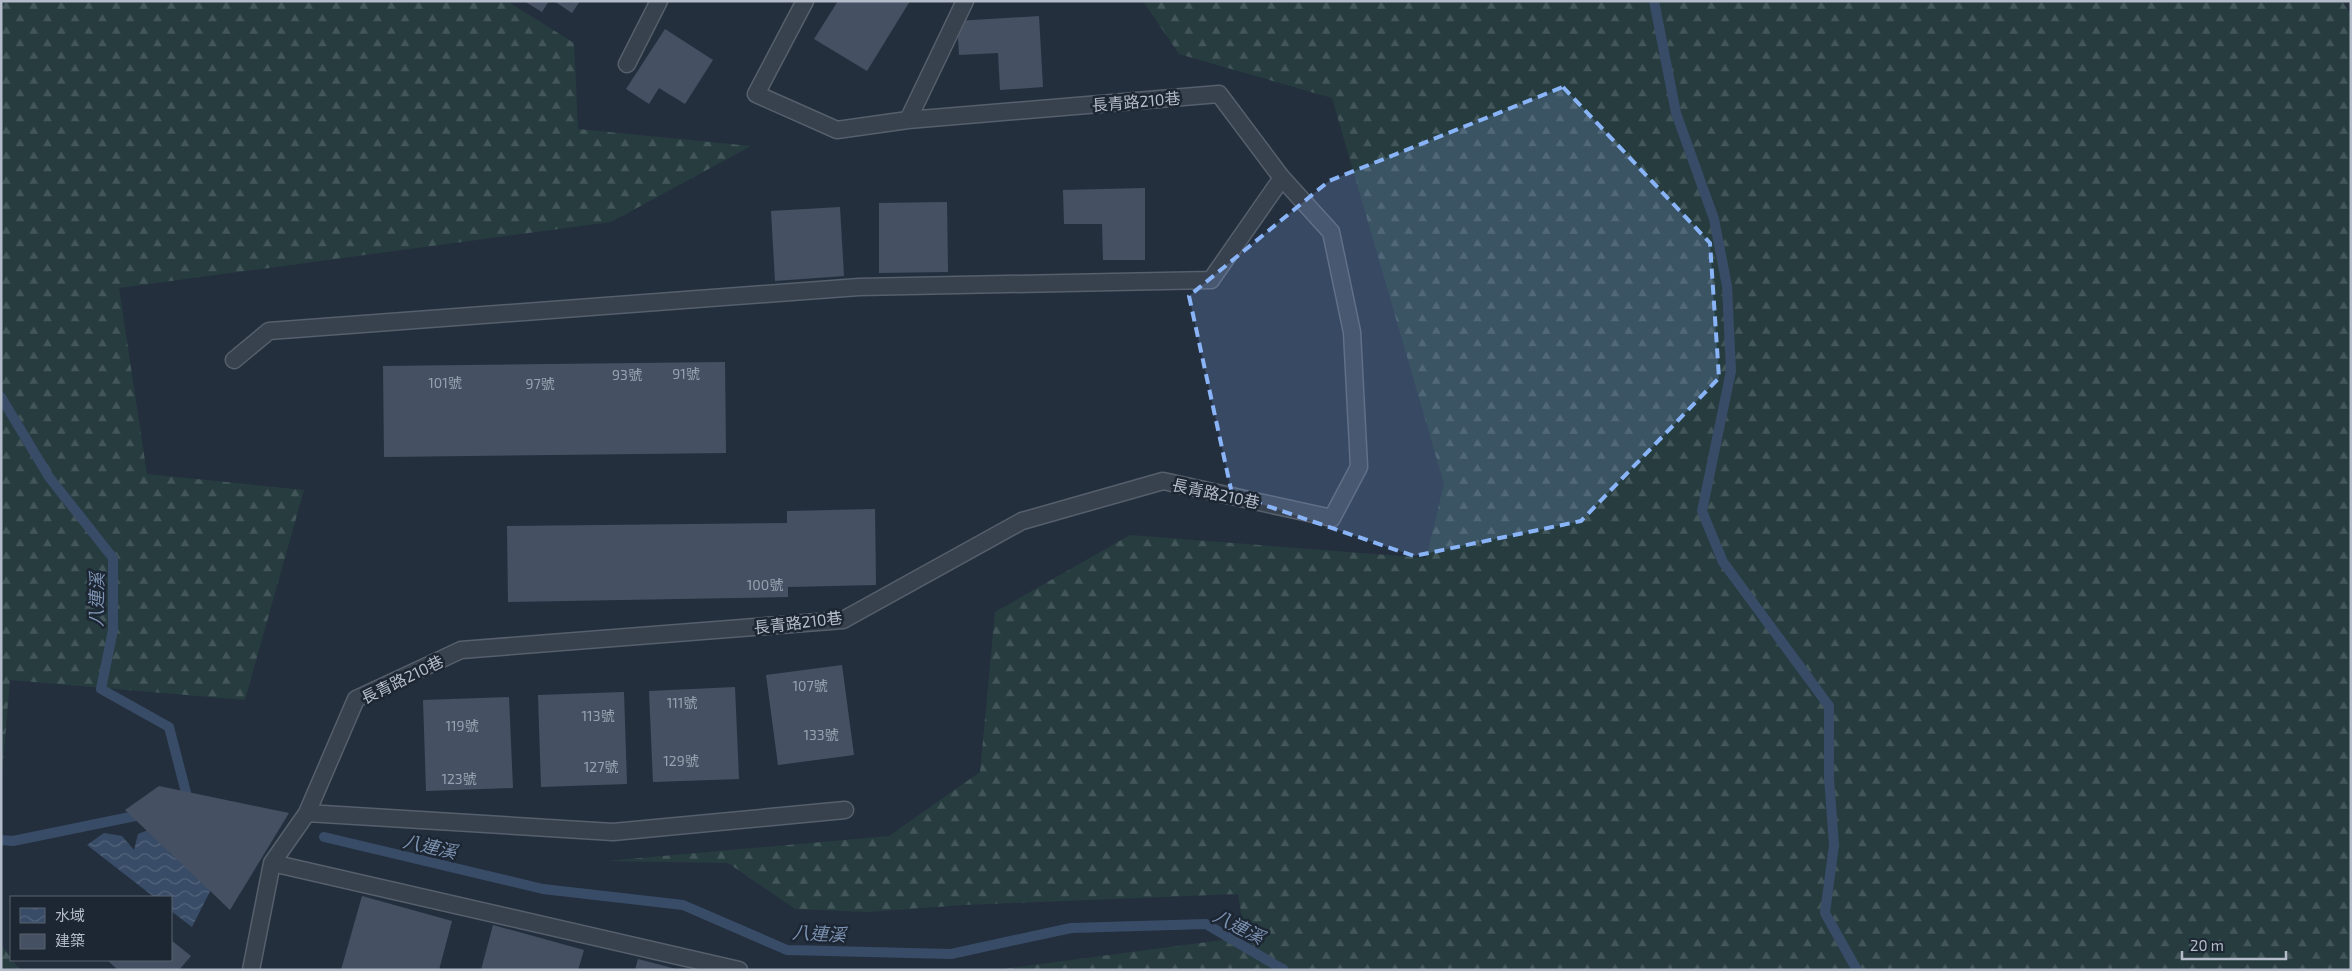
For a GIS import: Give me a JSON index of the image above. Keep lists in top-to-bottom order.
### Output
{
  "streets": {
    "lane": ["長青路210巷"]
  },
  "water": ["八連溪"],
  "house_numbers": [
    "91號",
    "93號",
    "101號",
    "97號",
    "100號",
    "107號",
    "111號",
    "113號",
    "119號",
    "133號",
    "129號",
    "127號",
    "123號"
  ],
  "legend": ["水域", "建築"],
  "scale_bar": "20 m"
}
